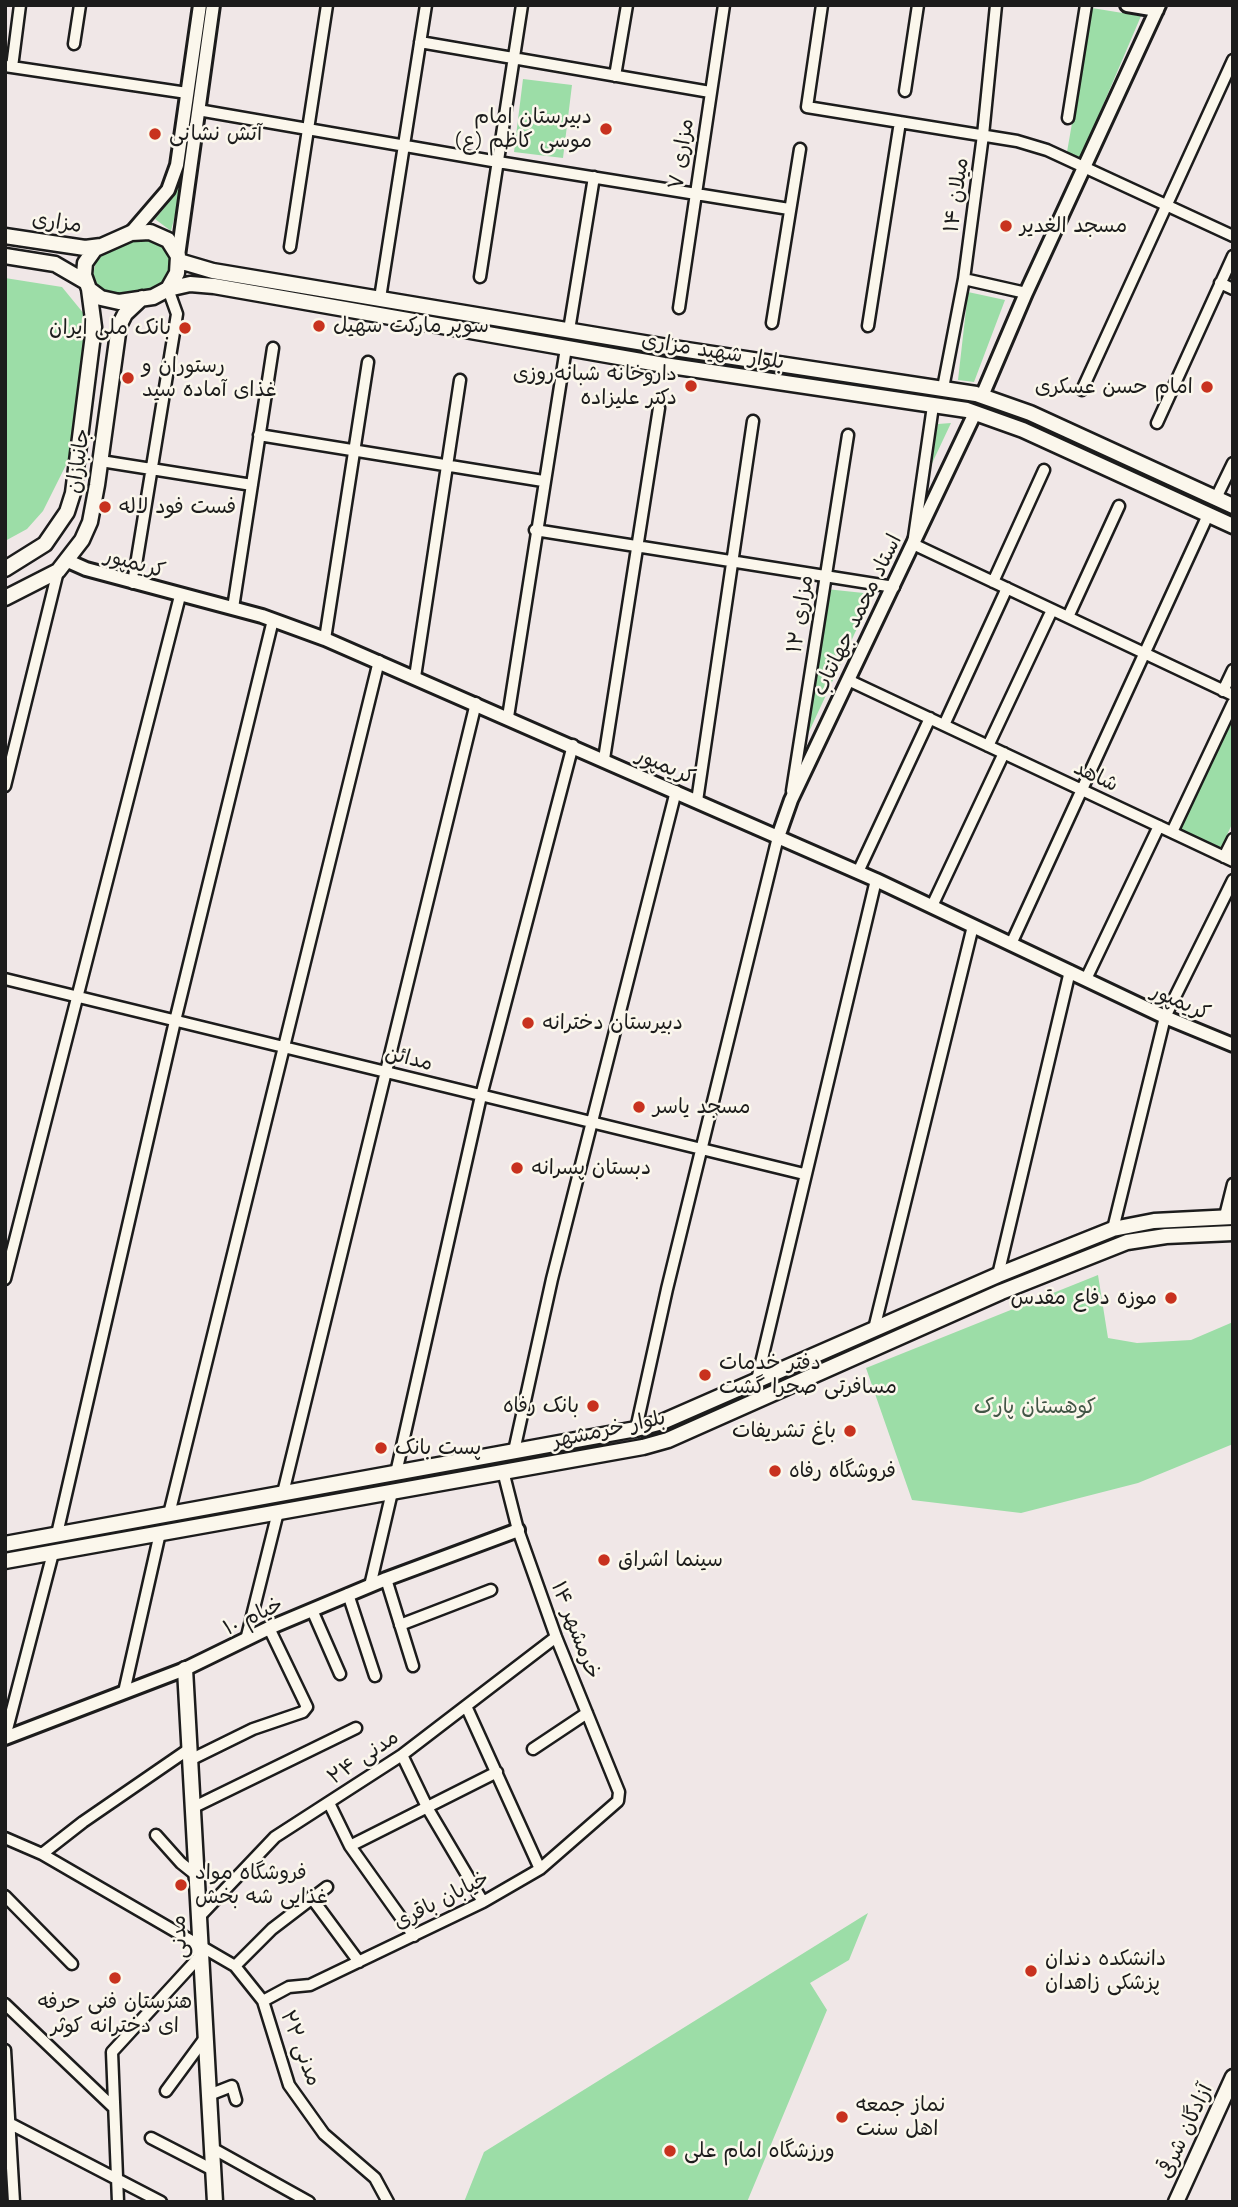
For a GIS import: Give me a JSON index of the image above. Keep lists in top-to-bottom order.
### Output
{
  "streets": {
    "main road": [
      "مزاری",
      "بلوار شهید مزاری",
      "جانبازان",
      "بلوار خرمشهر",
      "مدنی",
      "آزادگان شرقی"
    ],
    "street": [
      "مزاری ۷",
      "میلان ۱۴",
      "کریمپور",
      "مزاری ۱۲",
      "استاد محمد جهانتاب",
      "شاهد",
      "مدائن",
      "خیام ۱۰",
      "خرمشهر ۱۴",
      "مدنی ۲۴",
      "خیابان باقری",
      "مدنی ۲۲"
    ]
  },
  "crossings": [
    ["میلان ۱۴", "بلوار شهید مزاری"],
    ["مزاری", "بلوار شهید مزاری"],
    ["مزاری", "جانبازان"],
    ["بلوار شهید مزاری", "جانبازان"],
    ["بلوار شهید مزاری", "استاد محمد جهانتاب"],
    ["جانبازان", "کریمپور"],
    ["کریمپور", "استاد محمد جهانتاب"],
    ["مزاری ۱۲", "استاد محمد جهانتاب"],
    ["استاد محمد جهانتاب", "شاهد"],
    ["بلوار خرمشهر", "خرمشهر ۱۴"],
    ["خیام ۱۰", "خرمشهر ۱۴"],
    ["خیام ۱۰", "مدنی"],
    ["خرمشهر ۱۴", "مدنی ۲۴"],
    ["خرمشهر ۱۴", "خیابان باقری"],
    ["مدنی ۲۴", "مدنی"],
    ["خیابان باقری", "مدنی ۲۲"],
    ["مدنی", "مدنی ۲۲"]
  ],
  "parks": ["کوهستان پارک"],
  "places": [
    "دبیرستان امام موسی کاظم (ع)",
    "آتش نشانی",
    "مسجد الغدیر",
    "سوپر مارکت سهیل",
    "بانک ملی ایران",
    "رستوران و غذای آماده سید",
    "داروخانه شبانه‌روزی دکتر علیزاده",
    "امام حسن عسکری",
    "فست فود لاله",
    "دبیرستان دخترانه",
    "مسجد یاسر",
    "دبستان پسرانه",
    "موزه دفاع مقدس",
    "دفتر خدمات مسافرتی صحرا گشت",
    "بانک رفاه",
    "باغ تشریفات",
    "پست بانک",
    "فروشگاه رفاه",
    "سینما اشراق",
    "فروشگاه مواد غذایی شه بخش",
    "دانشکده دندان پزشکی زاهدان",
    "هنرستان فنی حرفه ای دخترانه کوثر",
    "نماز جمعه اهل سنت",
    "ورزشگاه امام علی"
  ]
}
